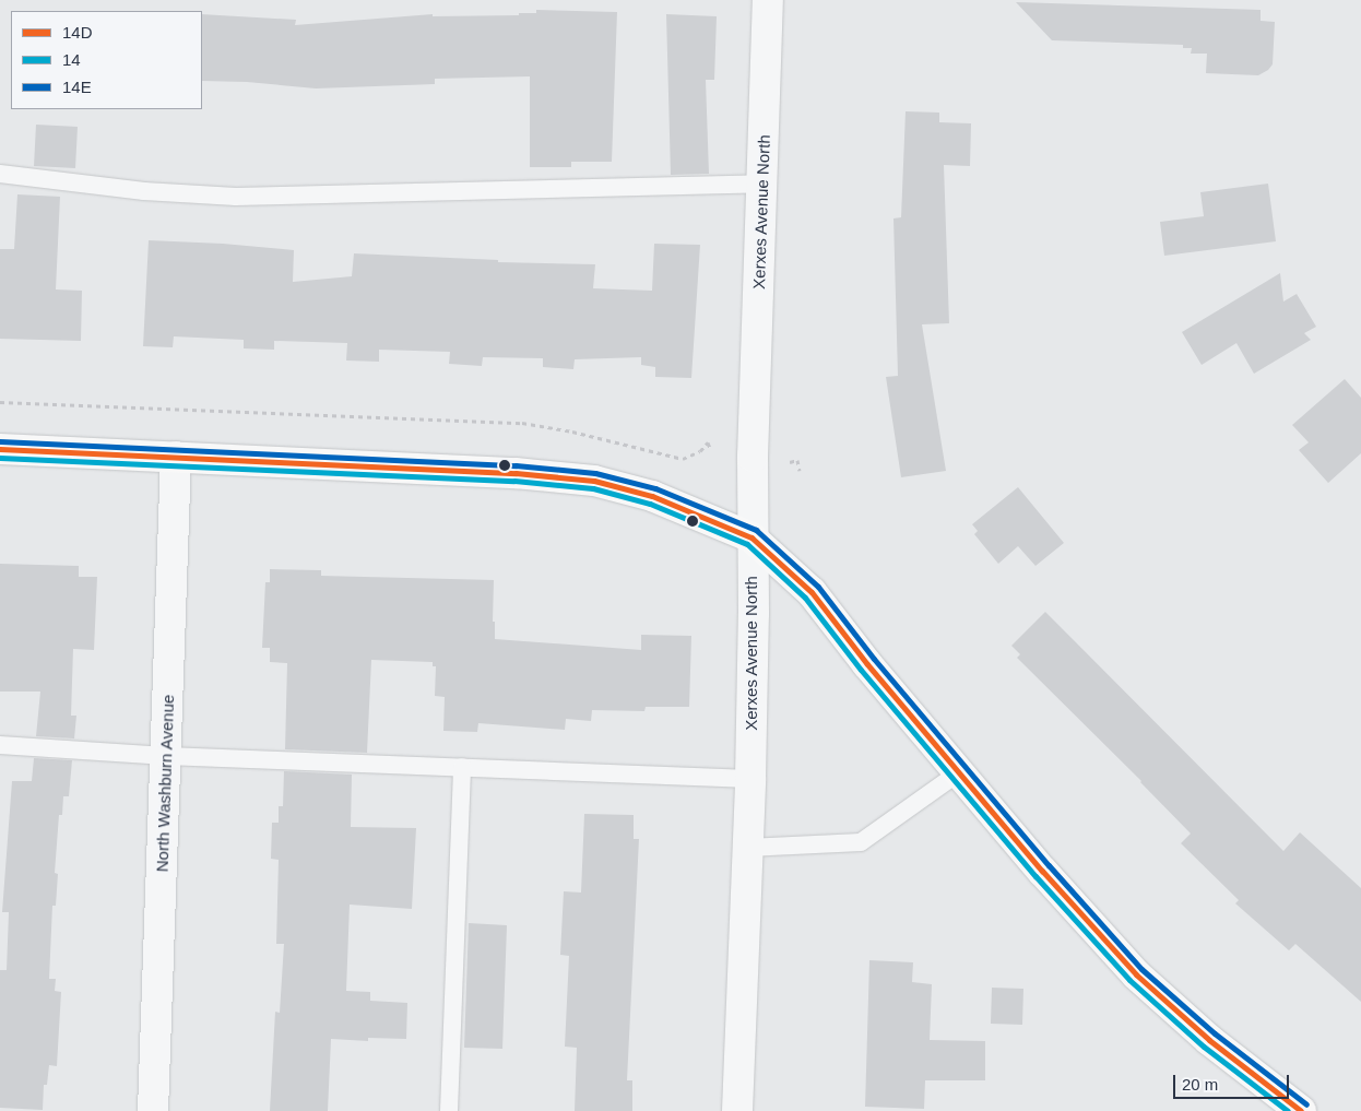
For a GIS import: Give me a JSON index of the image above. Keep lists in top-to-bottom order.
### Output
{
  "streets": {
    "street": ["Xerxes Avenue North", "North Washburn Avenue"]
  },
  "lines": ["transit line 14E", "transit line 14D", "transit line 14"],
  "legend": ["14D", "14", "14E"],
  "scale_bar": "20 m"
}
